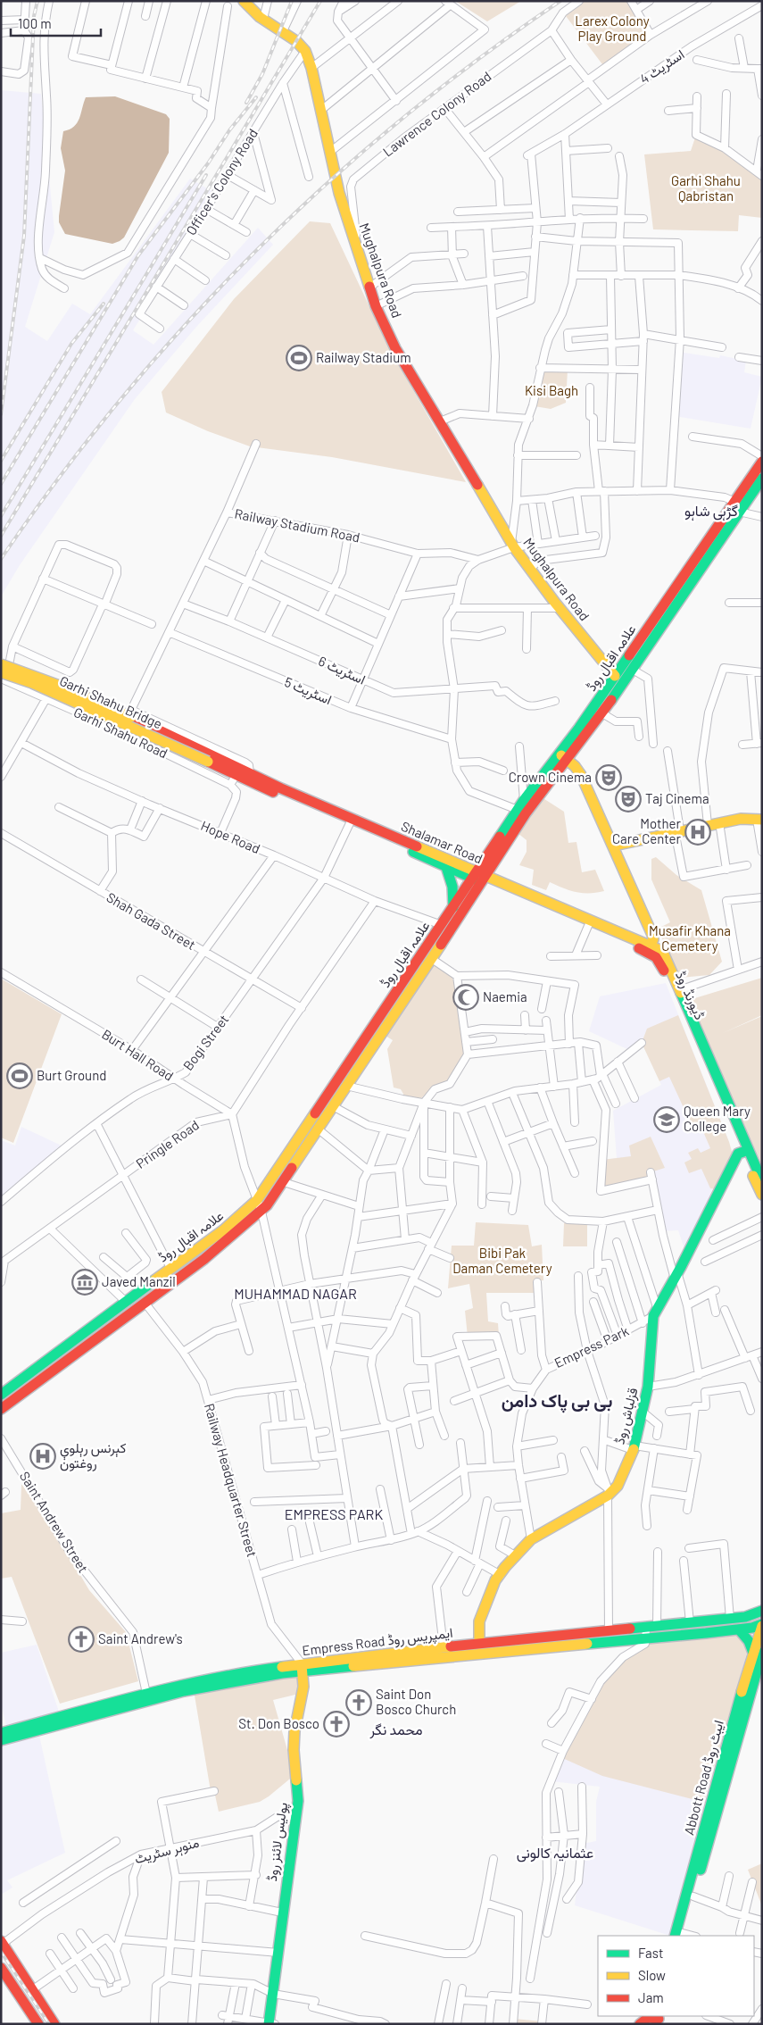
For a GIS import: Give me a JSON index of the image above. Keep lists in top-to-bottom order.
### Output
{
  "streets": {
    "main road": [
      "Mughalpura Road",
      "علامہ اقبال روڈ",
      "Garhi Shahu Bridge",
      "Shalamar Road",
      "ڈیورنڈ روڈ",
      "قزلباش روڈ",
      "Empress Road ایمپریس روڈ",
      "Abbott Road ایبٹ روڈ",
      "پولیس لائنز روڈ"
    ],
    "street": [
      "اسٹریٹ 4",
      "Lawrence Colony Road",
      "Officer's Colony Road",
      "Railway Stadium Road",
      "اسٹریٹ 6",
      "اسٹریٹ 5",
      "Garhi Shahu Road",
      "Hope Road",
      "Shah Gada Street",
      "Bogi Street",
      "Burt Hall Road",
      "Pringle Road",
      "Empress Park",
      "Railway Headquarter Street",
      "Saint Andrew Street",
      "منوہر سٹریٹ"
    ]
  },
  "crossings": [
    ["Lawrence Colony Road", "Mughalpura Road"],
    ["Officer's Colony Road", "Mughalpura Road"],
    ["Mughalpura Road", "علامہ اقبال روڈ"],
    ["Railway Stadium Road", "اسٹریٹ 6"],
    ["Railway Stadium Road", "اسٹریٹ 5"],
    ["Railway Stadium Road", "Garhi Shahu Bridge"],
    ["Railway Stadium Road", "Garhi Shahu Road"],
    ["علامہ اقبال روڈ", "Hope Road"],
    ["علامہ اقبال روڈ", "Shalamar Road"],
    ["علامہ اقبال روڈ", "ڈیورنڈ روڈ"],
    ["علامہ اقبال روڈ", "Railway Headquarter Street"],
    ["Garhi Shahu Bridge", "Garhi Shahu Road"],
    ["Garhi Shahu Bridge", "Shalamar Road"],
    ["Garhi Shahu Road", "Shalamar Road"],
    ["Hope Road", "Bogi Street"],
    ["Shalamar Road", "ڈیورنڈ روڈ"],
    ["Shalamar Road", "Bogi Street"],
    ["Shah Gada Street", "Bogi Street"],
    ["ڈیورنڈ روڈ", "قزلباش روڈ"],
    ["Bogi Street", "Burt Hall Road"],
    ["Burt Hall Road", "Pringle Road"],
    ["Empress Park", "قزلباش روڈ"],
    ["قزلباش روڈ", "Empress Road ایمپریس روڈ"],
    ["Railway Headquarter Street", "Empress Road ایمپریس روڈ"],
    ["Railway Headquarter Street", "پولیس لائنز روڈ"],
    ["Saint Andrew Street", "Empress Road ایمپریس روڈ"],
    ["Empress Road ایمپریس روڈ", "Abbott Road ایبٹ روڈ"],
    ["Empress Road ایمپریس روڈ", "پولیس لائنز روڈ"],
    ["پولیس لائنز روڈ", "منوہر سٹریٹ"]
  ],
  "districts": [
    "گڑہی شاہو",
    "MUHAMMAD NAGAR",
    "بی بی پاک دامن",
    "EMPRESS PARK",
    "محمد نگر",
    "عثمانیہ کالونی"
  ],
  "parks": [
    "Larex Colony Play Ground",
    "Garhi Shahu Qabristan",
    "Kisi Bagh",
    "Musafir Khana Cemetery",
    "Bibi Pak Daman Cemetery"
  ],
  "places": {
    "sports": ["Railway Stadium", "Burt Ground"],
    "theatre": ["Crown Cinema", "Taj Cinema"],
    "hospital": ["Mother Care Center", "کېرنس رېلوې روغتون"],
    "mosque": ["Naemia"],
    "school or university": ["Queen Mary College"],
    "museum": ["Javed Manzil"],
    "church": ["Saint Andrew's", "Saint Don Bosco Church", "St. Don Bosco"]
  },
  "legend": ["Fast", "Slow", "Jam"],
  "scale_bar": "100 m"
}
